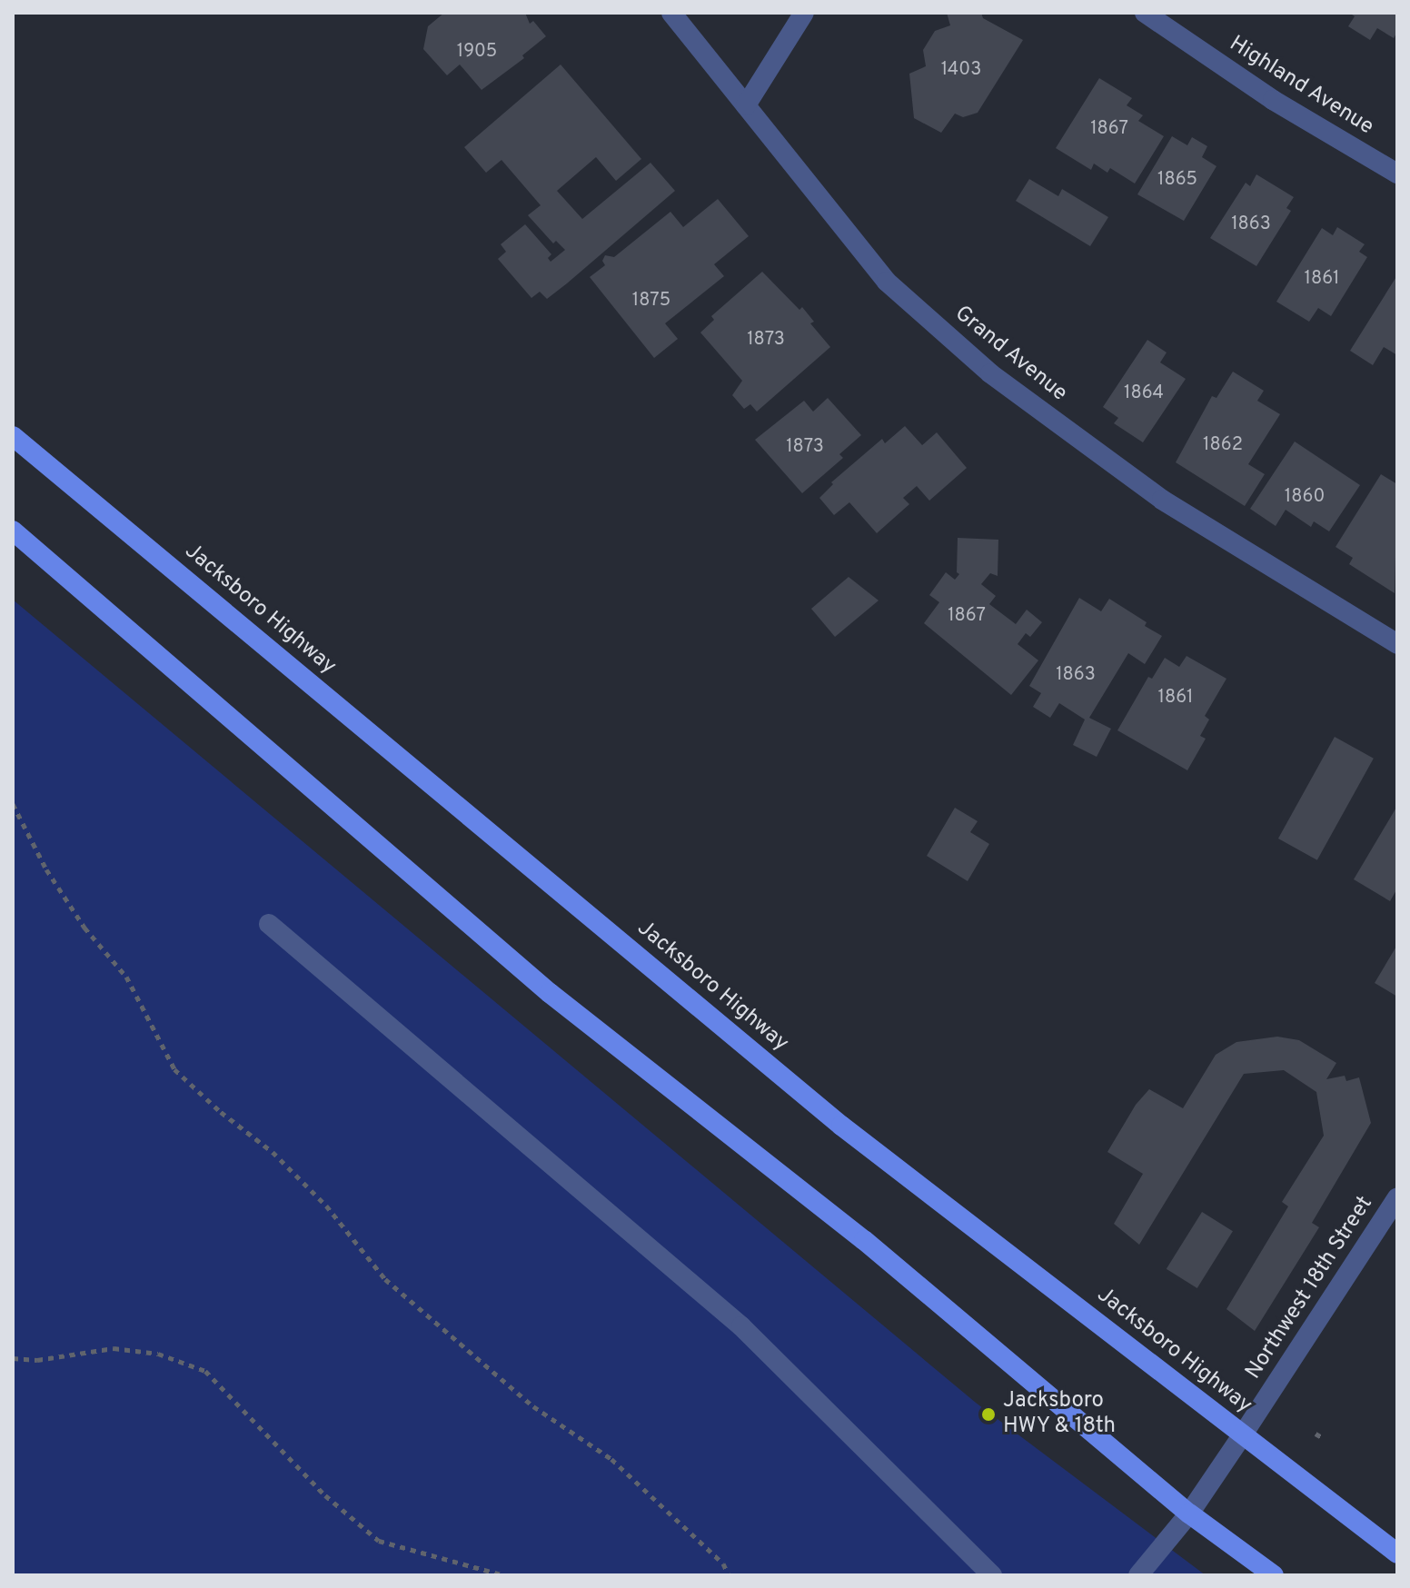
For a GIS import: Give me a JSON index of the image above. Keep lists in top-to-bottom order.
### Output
{
  "streets": {
    "main road": ["Jacksboro Highway"],
    "street": ["Highland Avenue", "Grand Avenue", "Northwest 18th Street"]
  },
  "crossings": [
    ["Jacksboro Highway", "Northwest 18th Street"]
  ],
  "places": ["Jacksboro HWY & 18th"],
  "house_numbers": [
    "1905",
    "1403",
    "1867",
    "1865",
    "1863",
    "1861",
    "1875",
    "1873",
    "1864",
    "1862",
    "1873",
    "1860",
    "1867",
    "1863",
    "1861"
  ]
}
